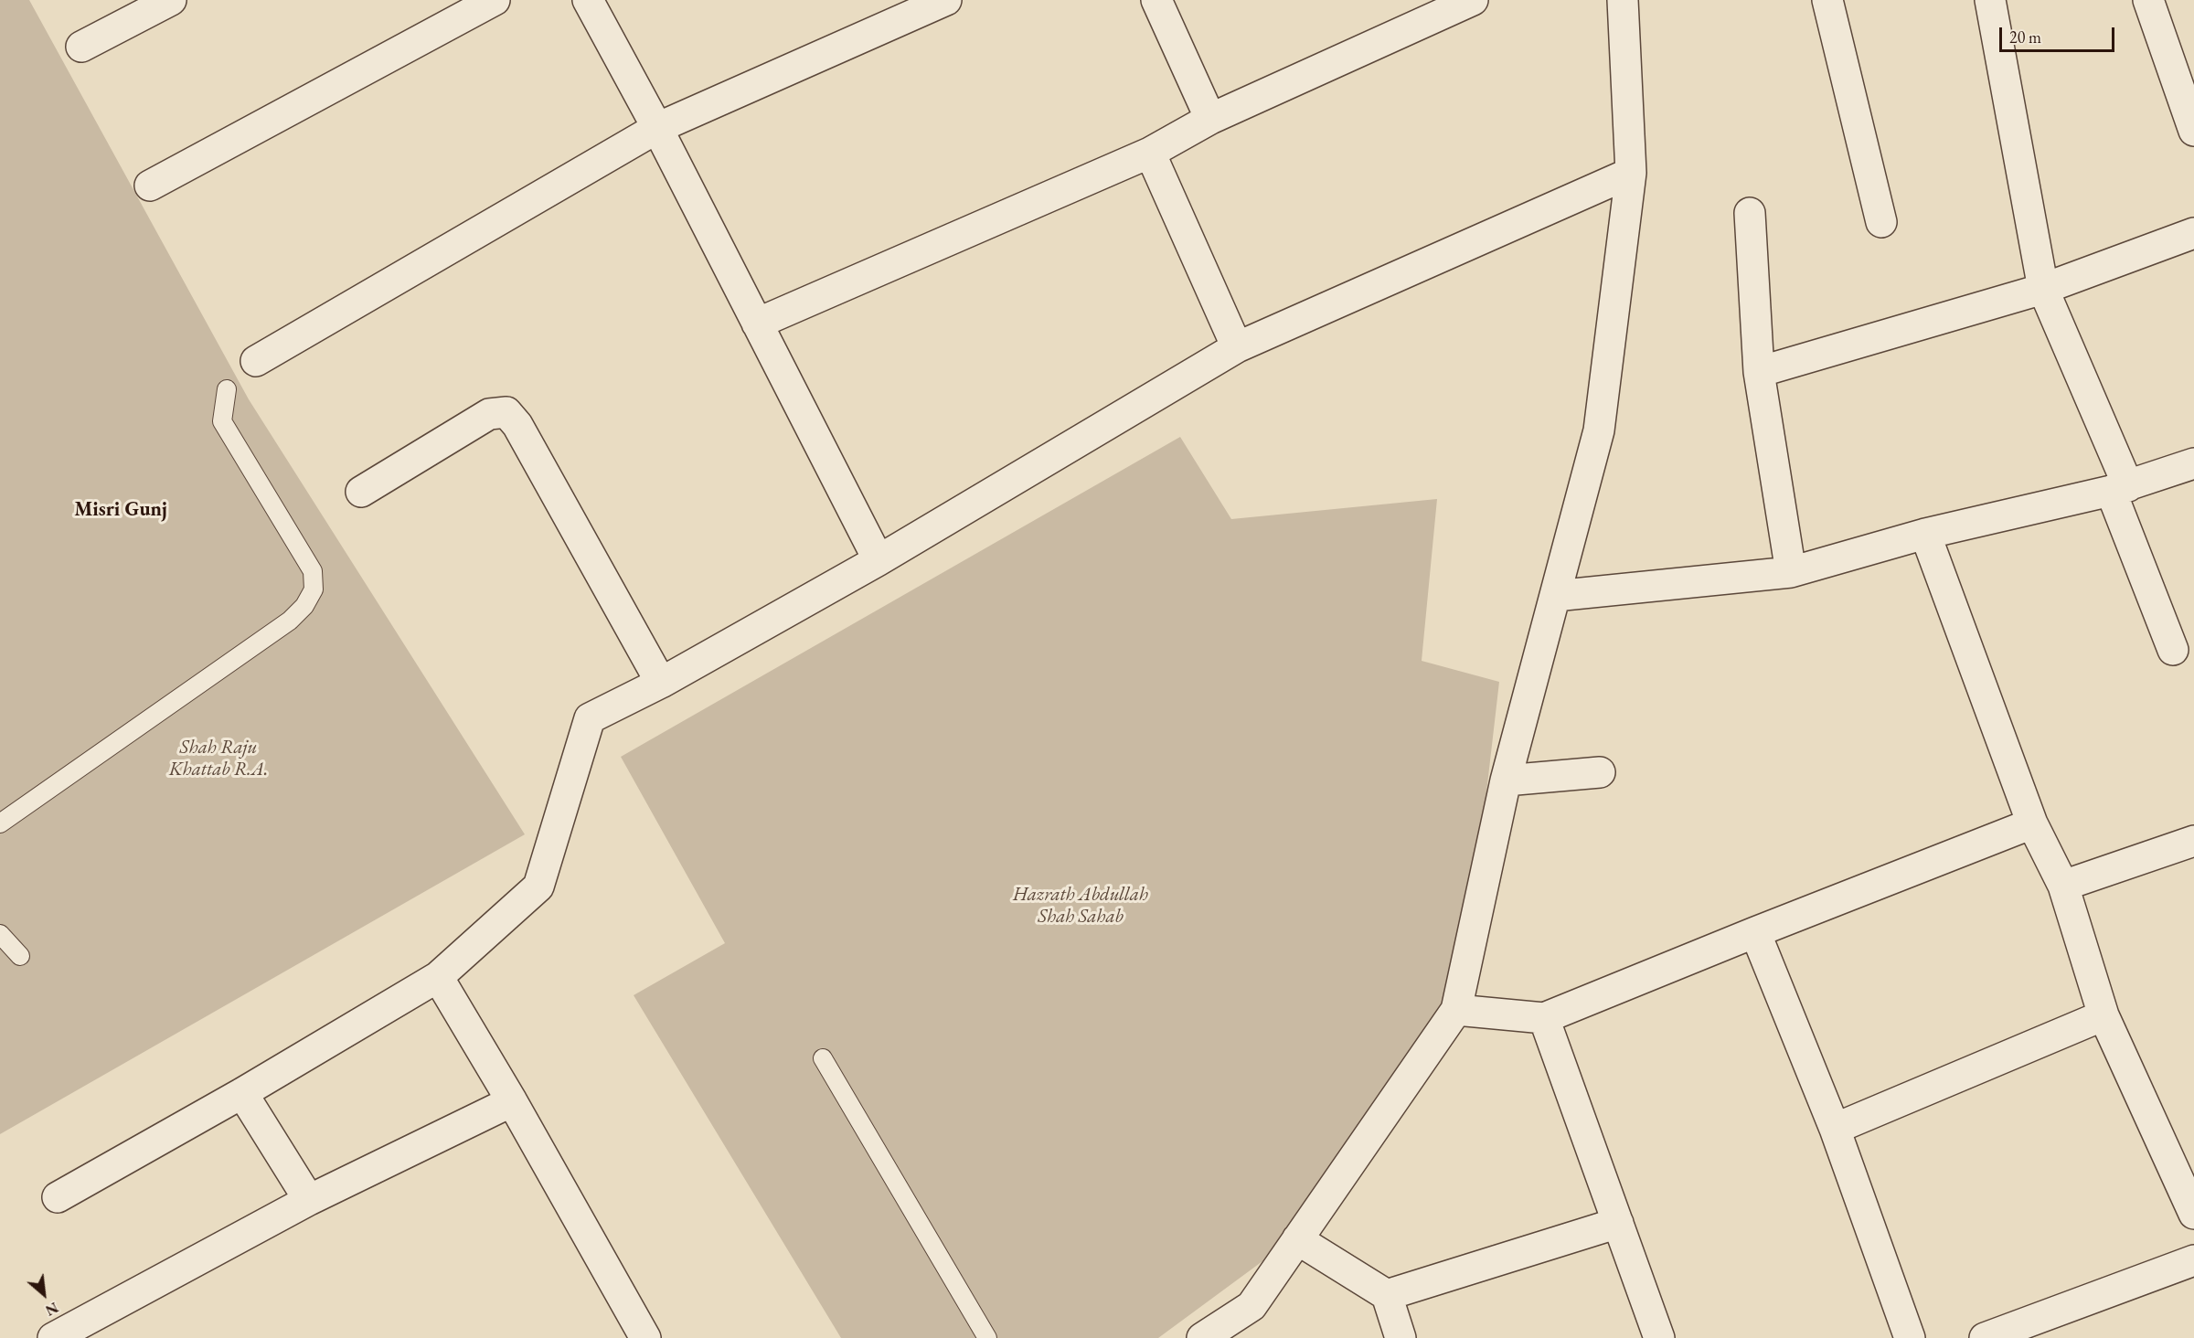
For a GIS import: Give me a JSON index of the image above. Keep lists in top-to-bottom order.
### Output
{
  "districts": ["Misri Gunj"],
  "parks": ["Shah Raju Khattab R.A.", "Hazrath Abdullah Shah Sahab"],
  "scale_bar": "20 m",
  "north": "bottom right"
}
